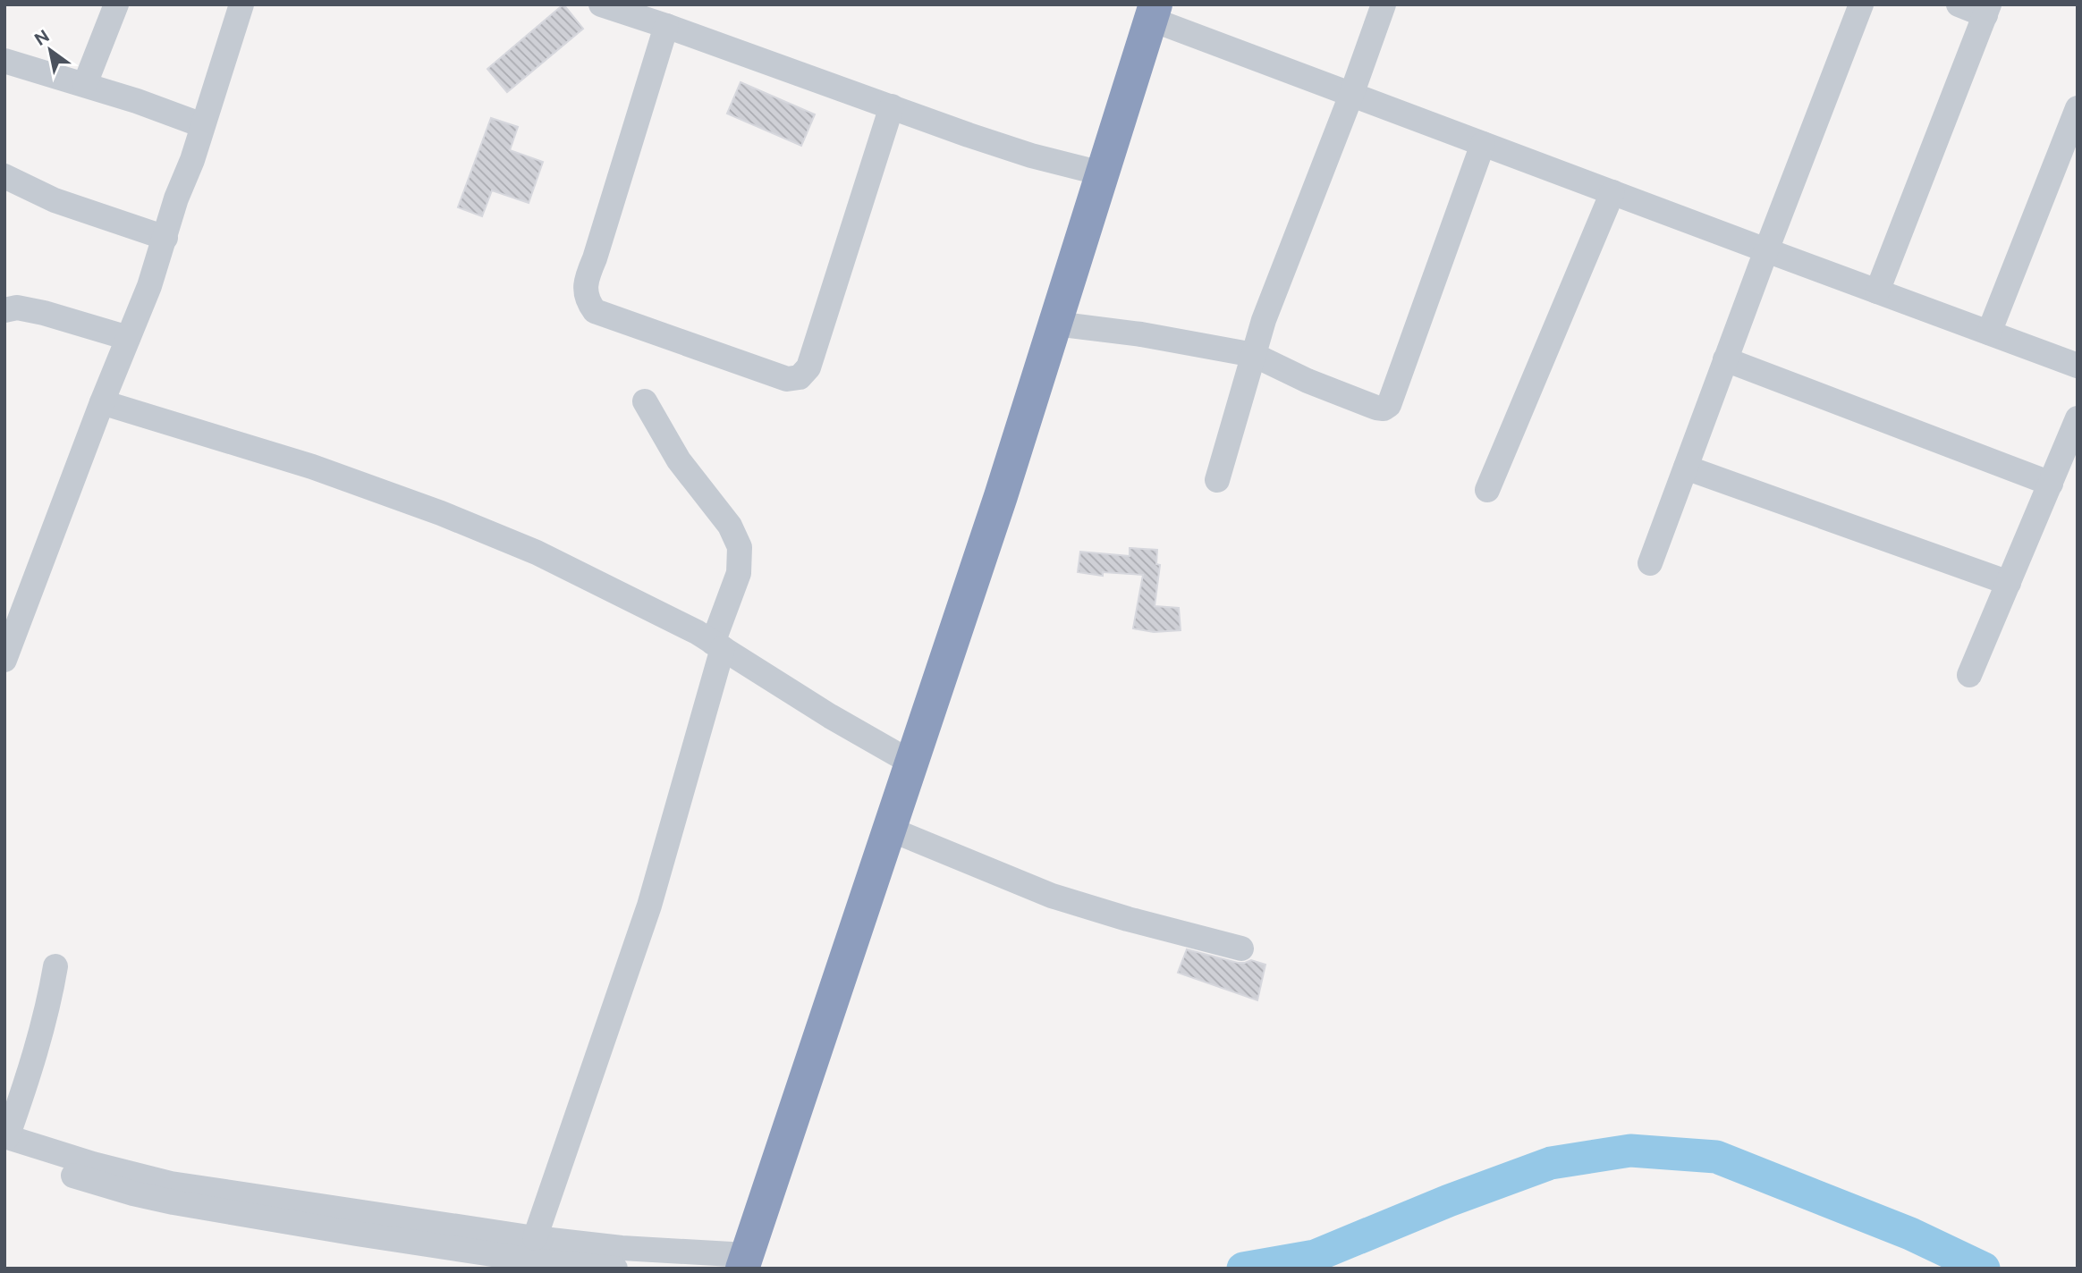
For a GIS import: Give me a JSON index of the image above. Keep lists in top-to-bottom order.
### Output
{
  "north": "top left"
}
